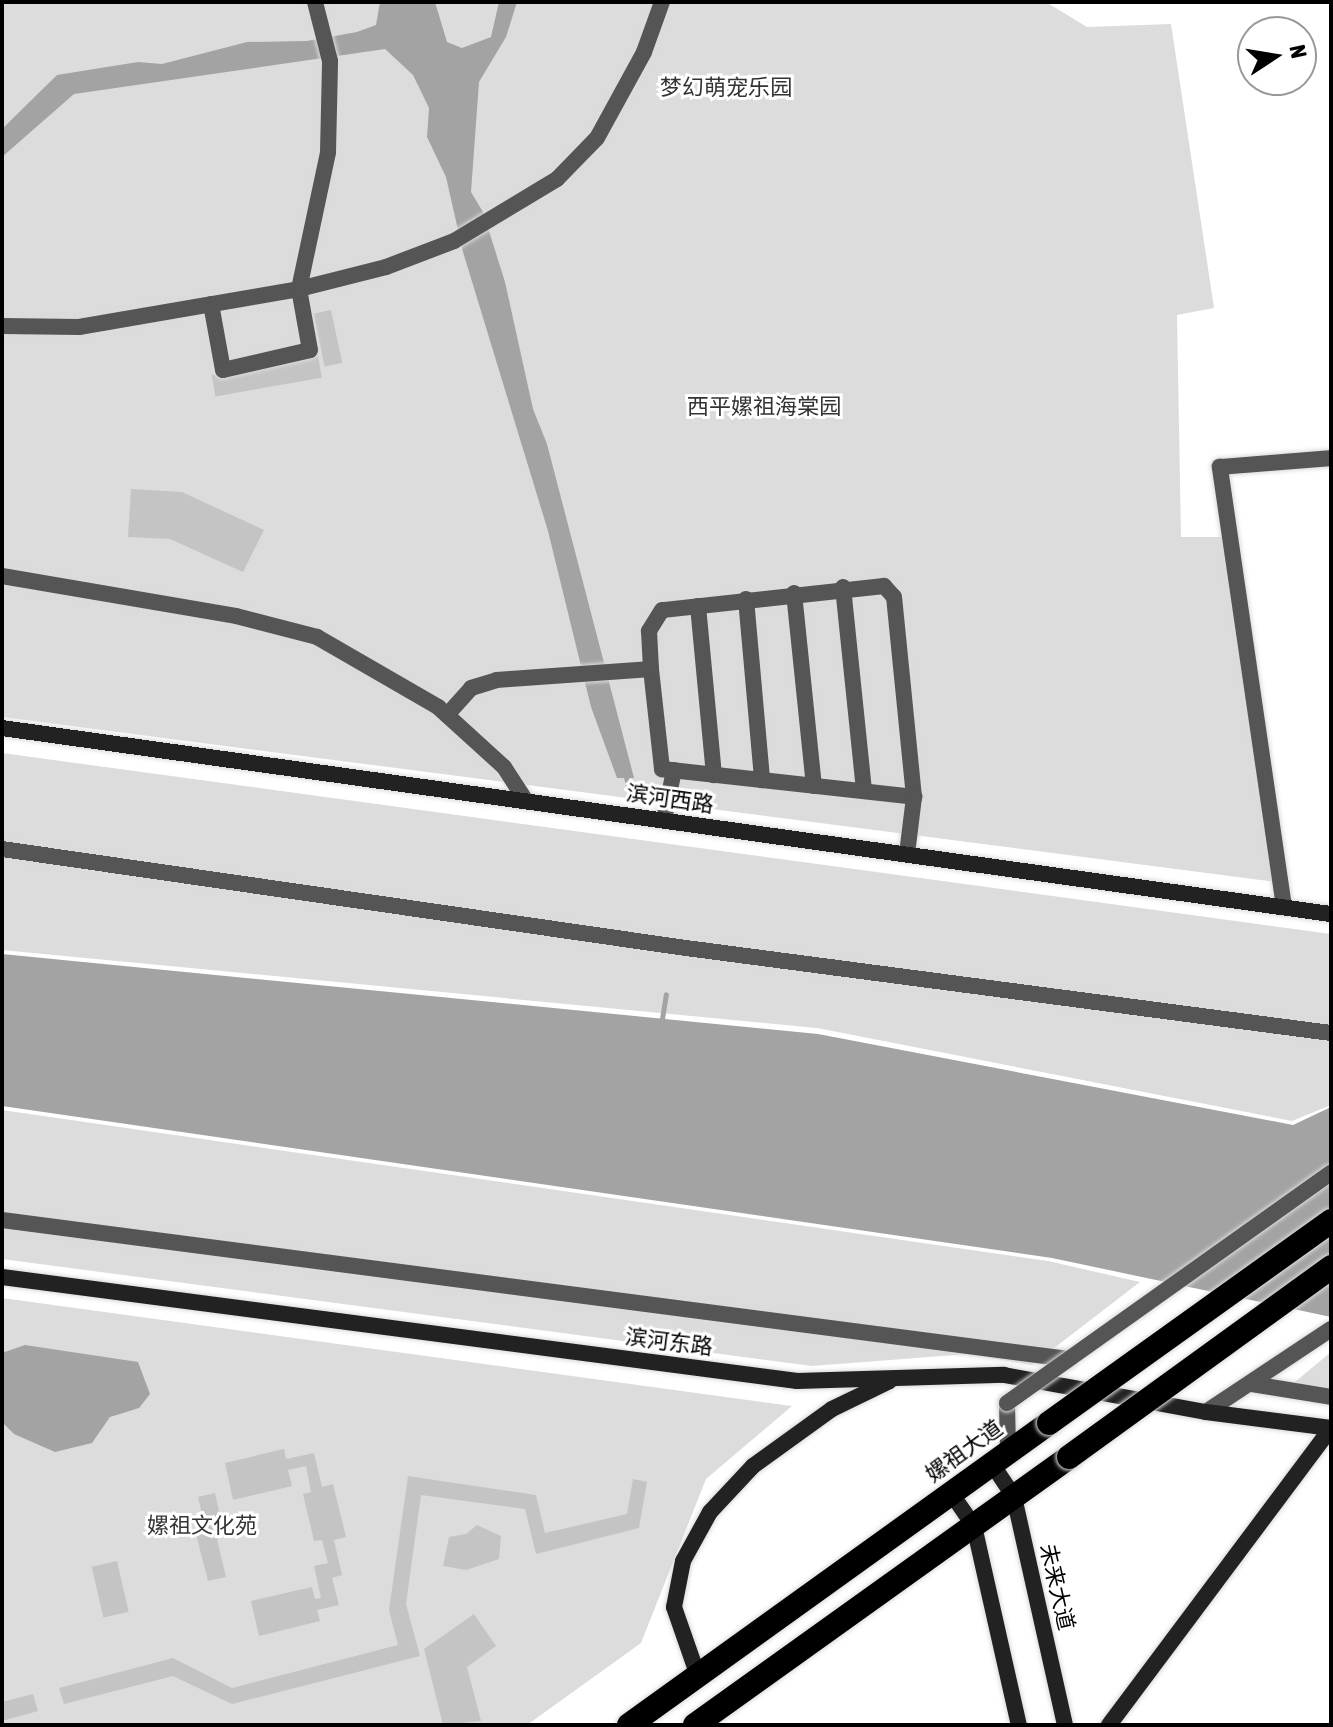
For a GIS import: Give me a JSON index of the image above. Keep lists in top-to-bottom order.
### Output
{
  "streets": {
    "highway": ["嫘祖大道"],
    "street": ["滨河西路", "滨河东路", "未来大道"]
  },
  "crossings": [
    ["嫘祖大道", "未来大道"]
  ],
  "parks": ["梦幻萌宠乐园", "西平嫘祖海棠园", "嫘祖文化苑"],
  "north": "right"
}
